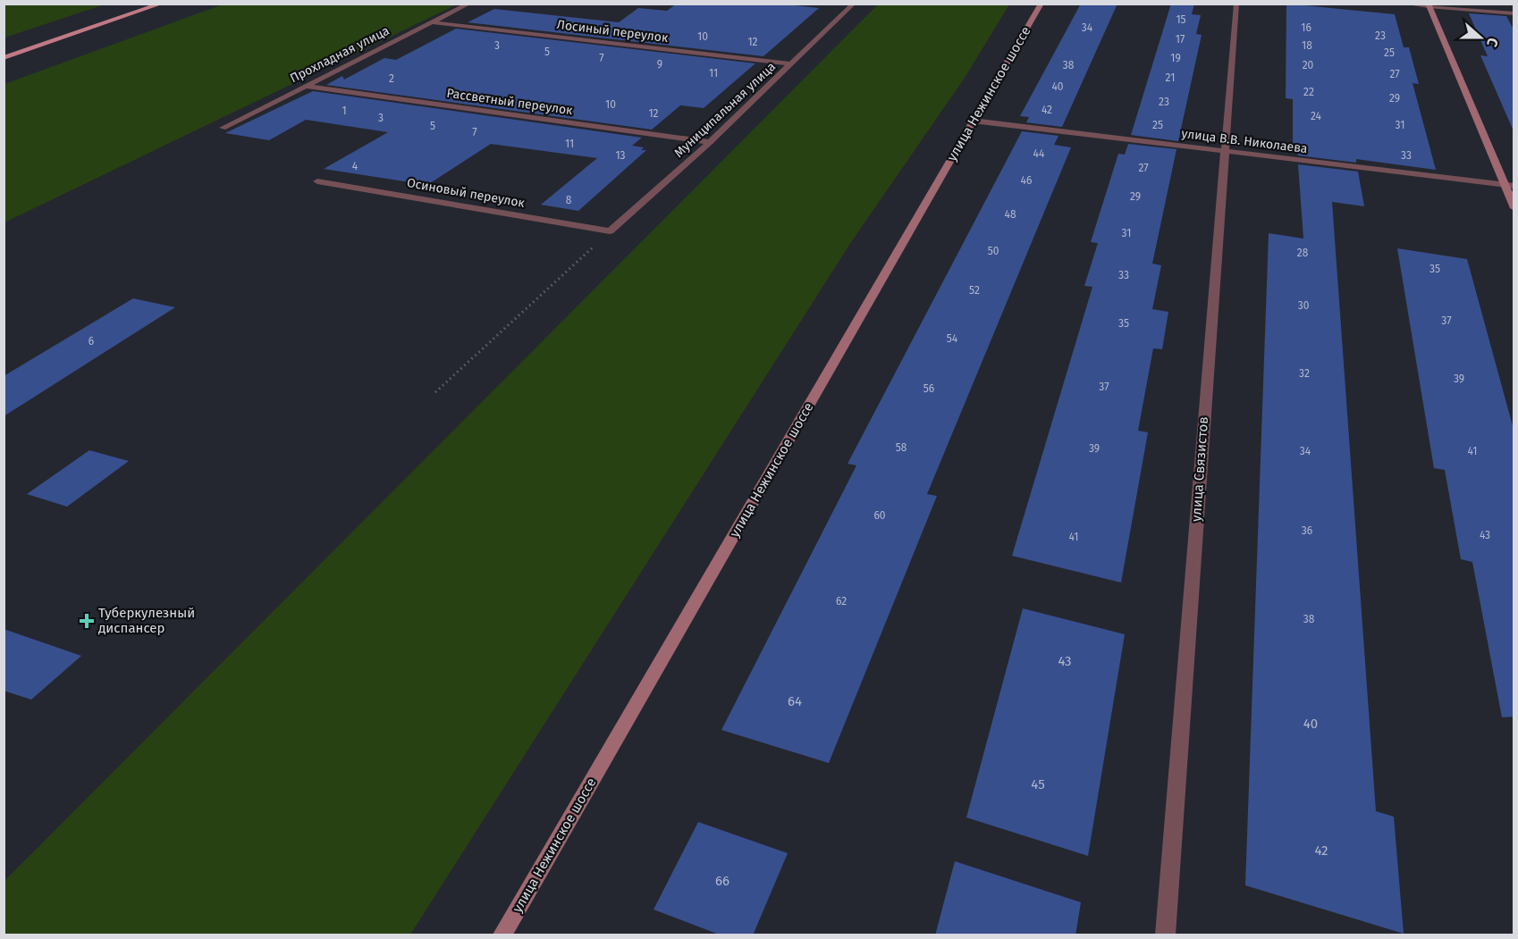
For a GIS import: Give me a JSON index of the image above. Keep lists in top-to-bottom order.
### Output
{
  "streets": {
    "main road": ["улица Нежинское шоссе"],
    "street": [
      "Лосиный переулок",
      "Прохладная улица",
      "Рассветный переулок",
      "Муниципальная улица",
      "улица В.В. Николаева",
      "Осиновый переулок",
      "улица Связистов"
    ]
  },
  "crossings": [
    ["Лосиный переулок", "Прохладная улица"],
    ["Лосиный переулок", "Муниципальная улица"],
    ["Прохладная улица", "Рассветный переулок"],
    ["улица Нежинское шоссе", "улица В.В. Николаева"],
    ["Рассветный переулок", "Муниципальная улица"],
    ["Муниципальная улица", "Осиновый переулок"],
    ["улица В.В. Николаева", "улица Связистов"]
  ],
  "places": {
    "health": ["Туберкулезный диспансер"]
  },
  "house_numbers": [
    "15",
    "34",
    "16",
    "23",
    "10",
    "17",
    "12",
    "3",
    "18",
    "5",
    "25",
    "7",
    "19",
    "9",
    "38",
    "20",
    "11",
    "27",
    "21",
    "2",
    "40",
    "22",
    "29",
    "23",
    "10",
    "42",
    "1",
    "12",
    "24",
    "3",
    "25",
    "31",
    "5",
    "7",
    "11",
    "44",
    "13",
    "33",
    "4",
    "27",
    "46",
    "29",
    "8",
    "48",
    "31",
    "50",
    "28",
    "35",
    "33",
    "52",
    "30",
    "37",
    "35",
    "54",
    "6",
    "32",
    "39",
    "37",
    "56",
    "58",
    "39",
    "34",
    "41",
    "60",
    "36",
    "43",
    "41",
    "62",
    "38",
    "43",
    "64",
    "40",
    "45",
    "42",
    "66"
  ],
  "north": "right"
}
